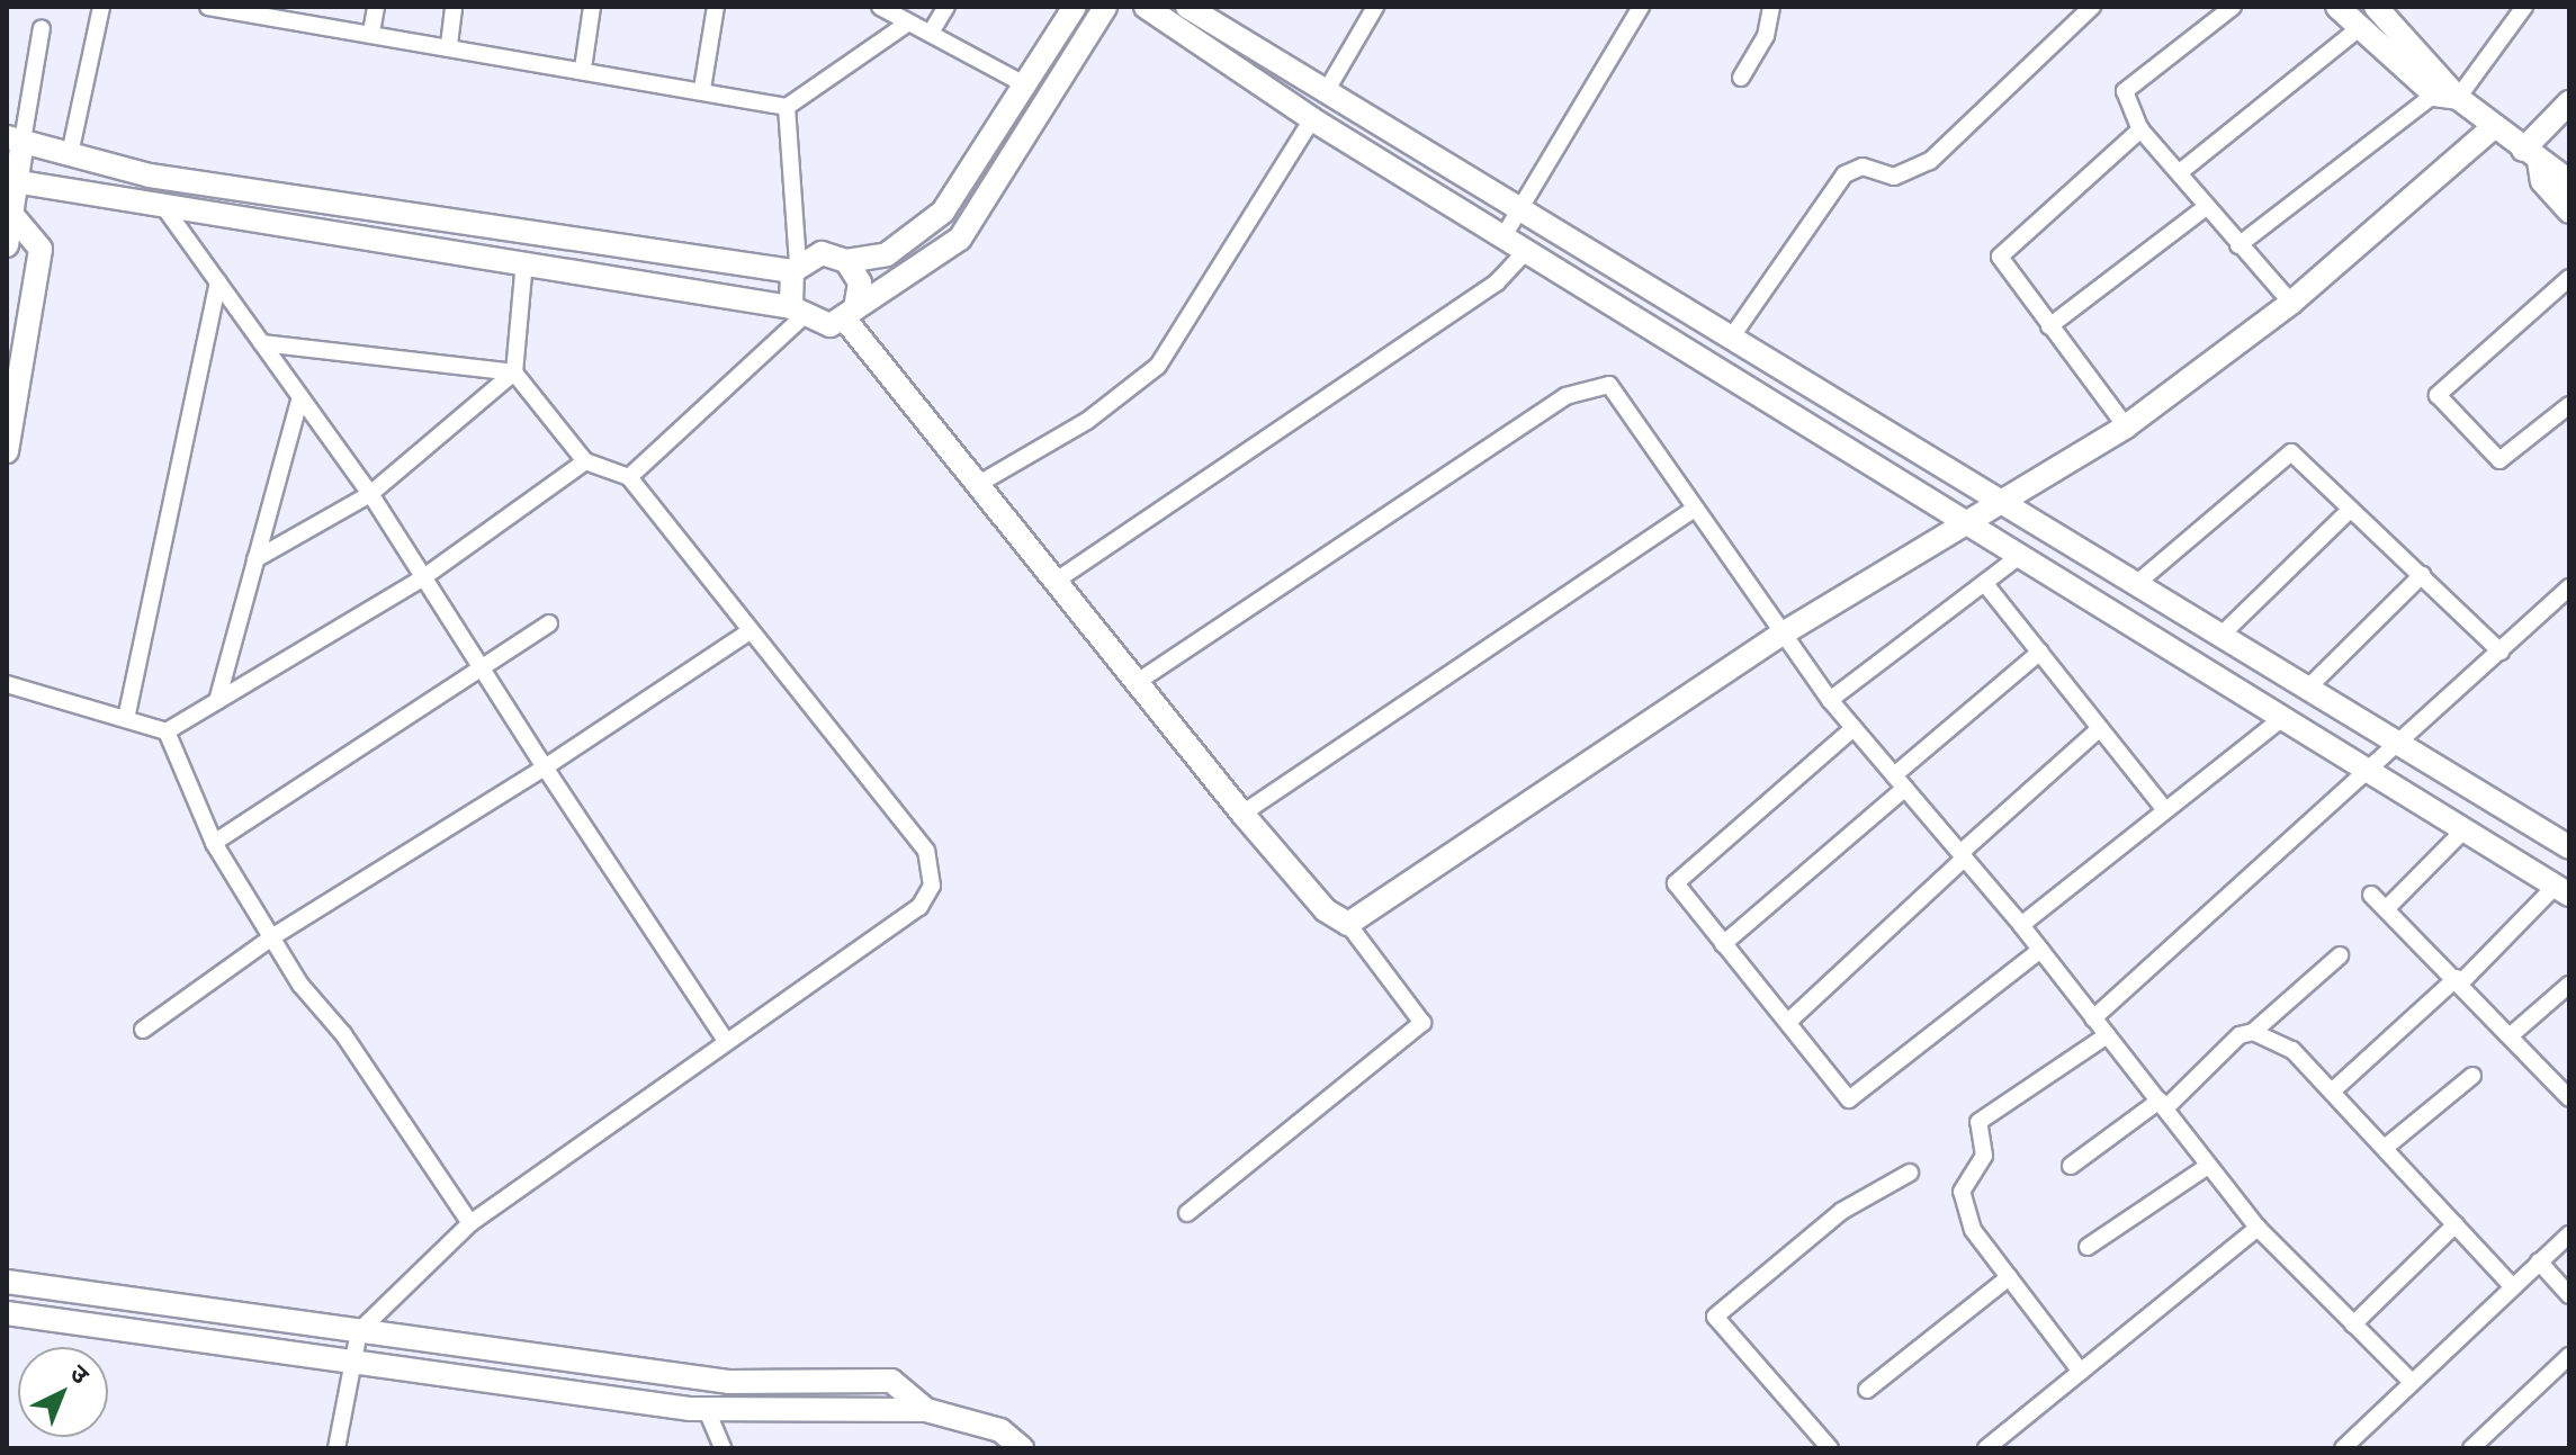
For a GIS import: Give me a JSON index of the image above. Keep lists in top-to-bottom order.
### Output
{
  "north": "top right"
}
